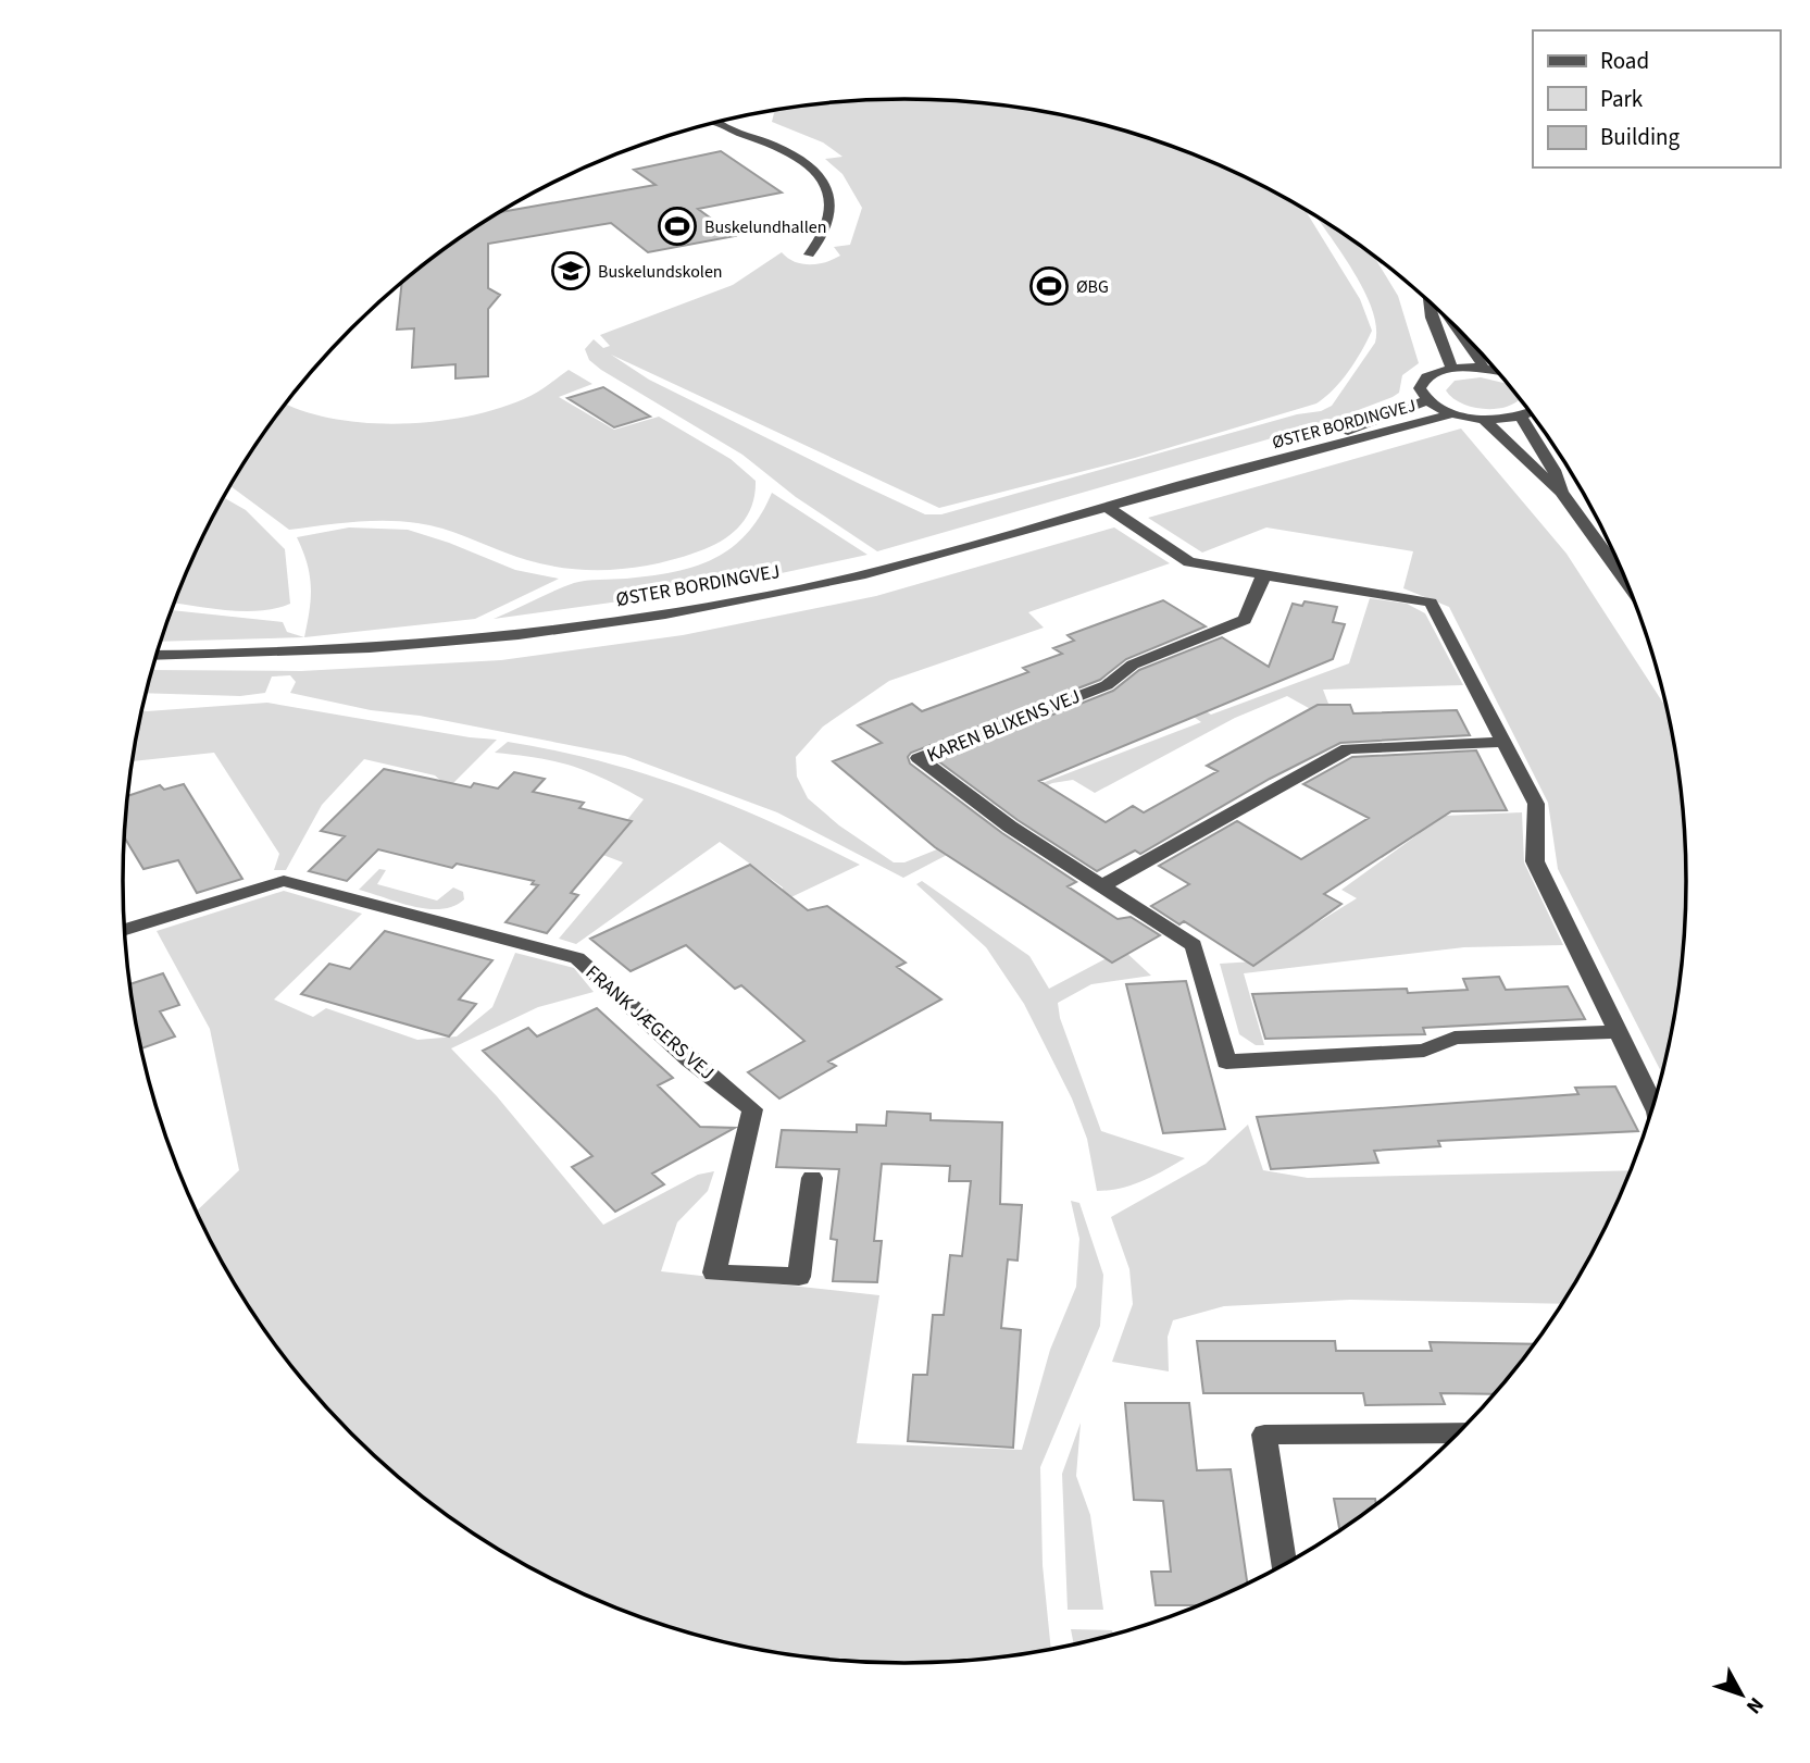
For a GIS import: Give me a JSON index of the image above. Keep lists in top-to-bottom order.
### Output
{
  "streets": {
    "street": ["ØSTER BORDINGVEJ", "KAREN BLIXENS VEJ", "FRANK JÆGERS VEJ"]
  },
  "places": {
    "sports": ["Buskelundhallen", "ØBG"],
    "school or university": ["Buskelundskolen"]
  },
  "legend": ["Road", "Park", "Building"],
  "north": "bottom right"
}
